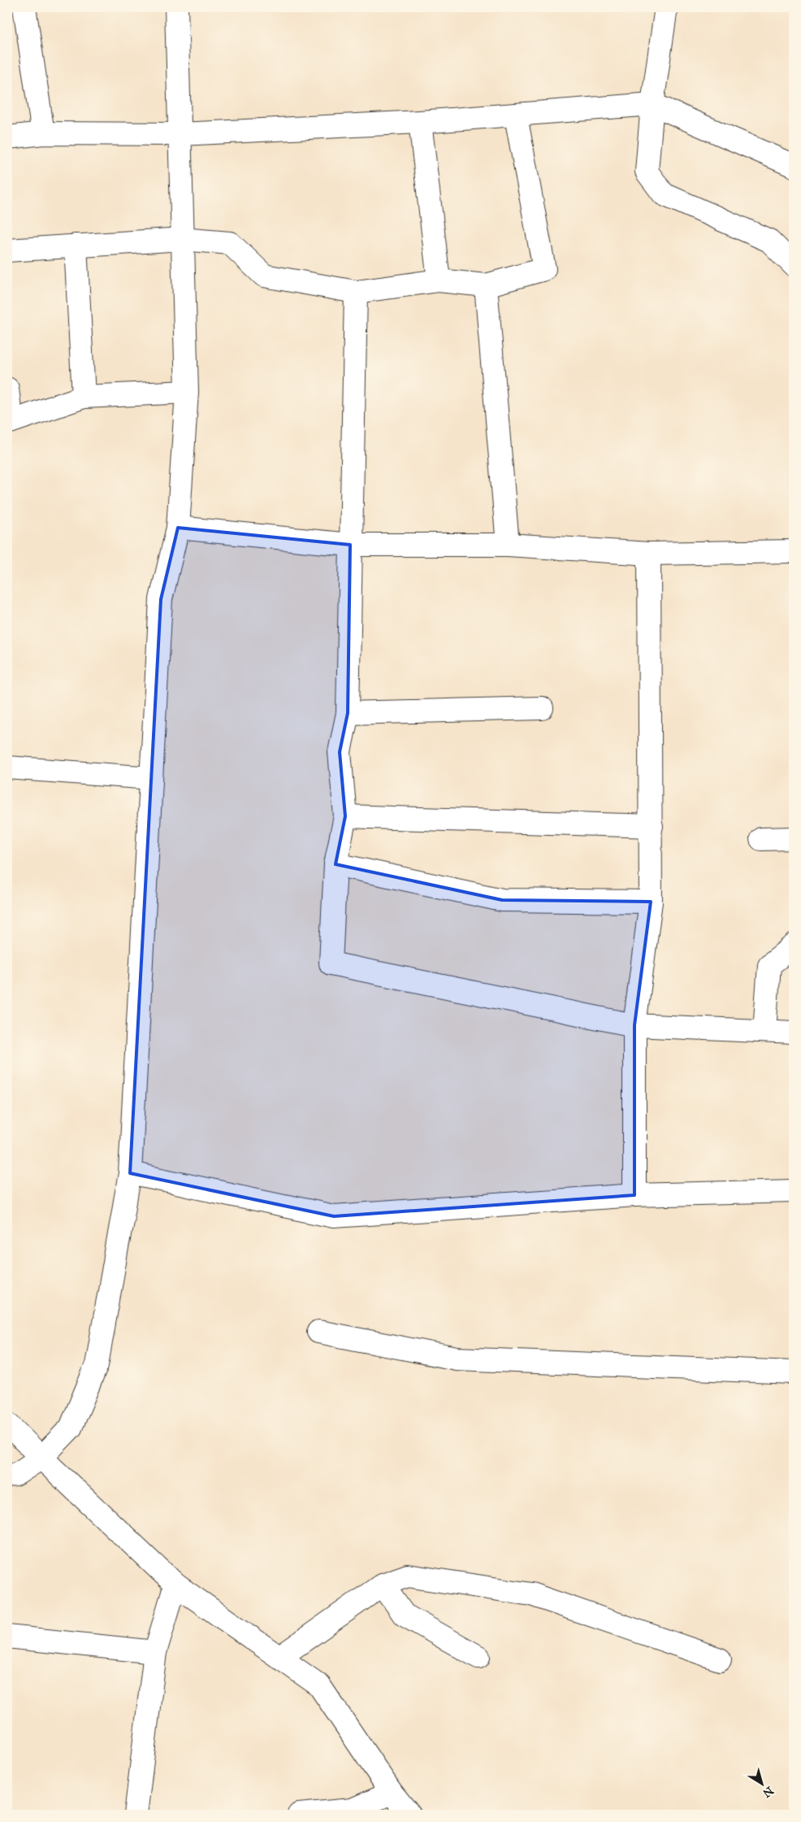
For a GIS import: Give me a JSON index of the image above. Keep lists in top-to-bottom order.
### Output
{
  "north": "bottom right"
}
